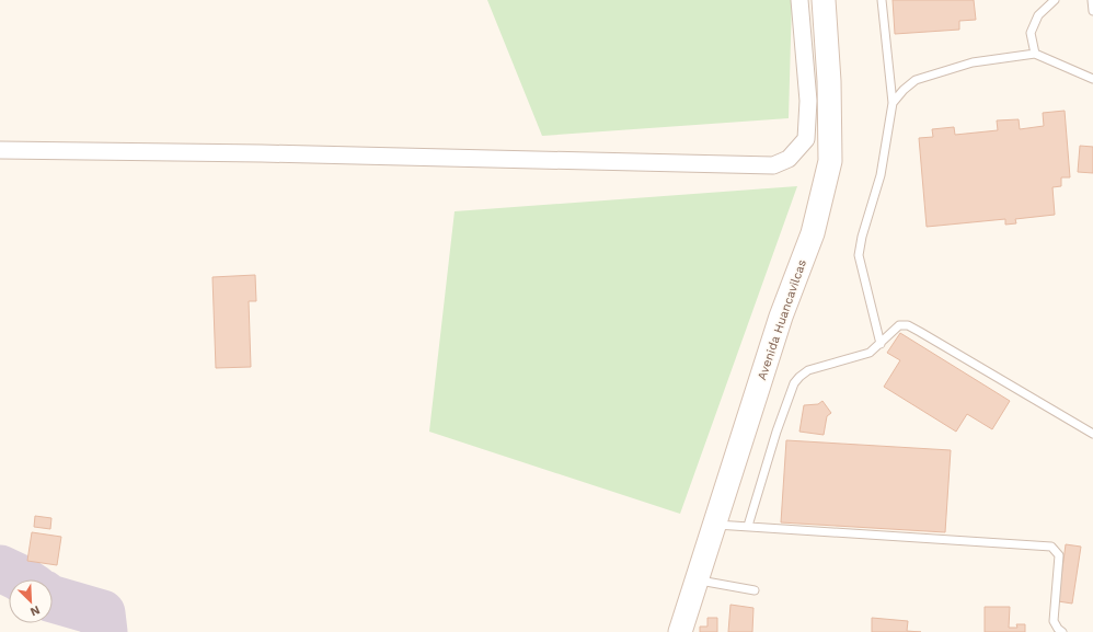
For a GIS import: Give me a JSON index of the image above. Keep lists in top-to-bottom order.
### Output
{
  "streets": {
    "street": ["Avenida Huancavilcas"]
  },
  "north": "bottom right"
}
